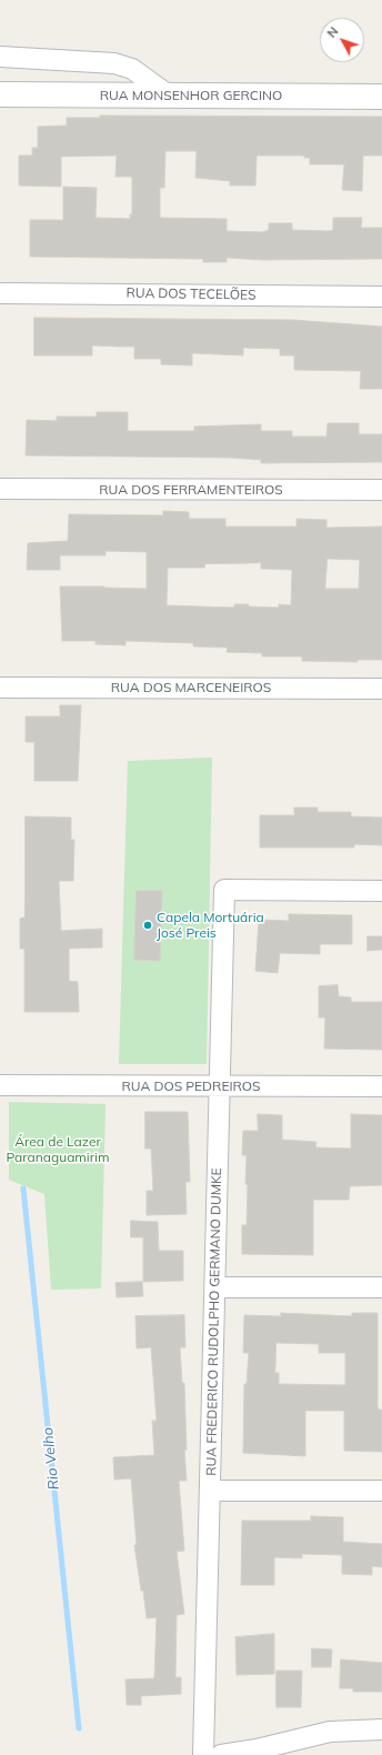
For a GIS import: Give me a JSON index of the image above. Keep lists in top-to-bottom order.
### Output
{
  "streets": {
    "main road": ["RUA MONSENHOR GERCINO"],
    "street": [
      "RUA DOS TECELÕES",
      "RUA DOS FERRAMENTEIROS",
      "RUA DOS MARCENEIROS",
      "RUA DOS PEDREIROS",
      "RUA FREDERICO RUDOLPHO GERMANO DUMKE"
    ]
  },
  "crossings": [
    ["RUA DOS PEDREIROS", "RUA FREDERICO RUDOLPHO GERMANO DUMKE"]
  ],
  "water": ["Rio Velho"],
  "parks": ["Área de Lazer Paranaguamirim"],
  "places": ["Capela Mortuária José Preis"],
  "north": "top left"
}
